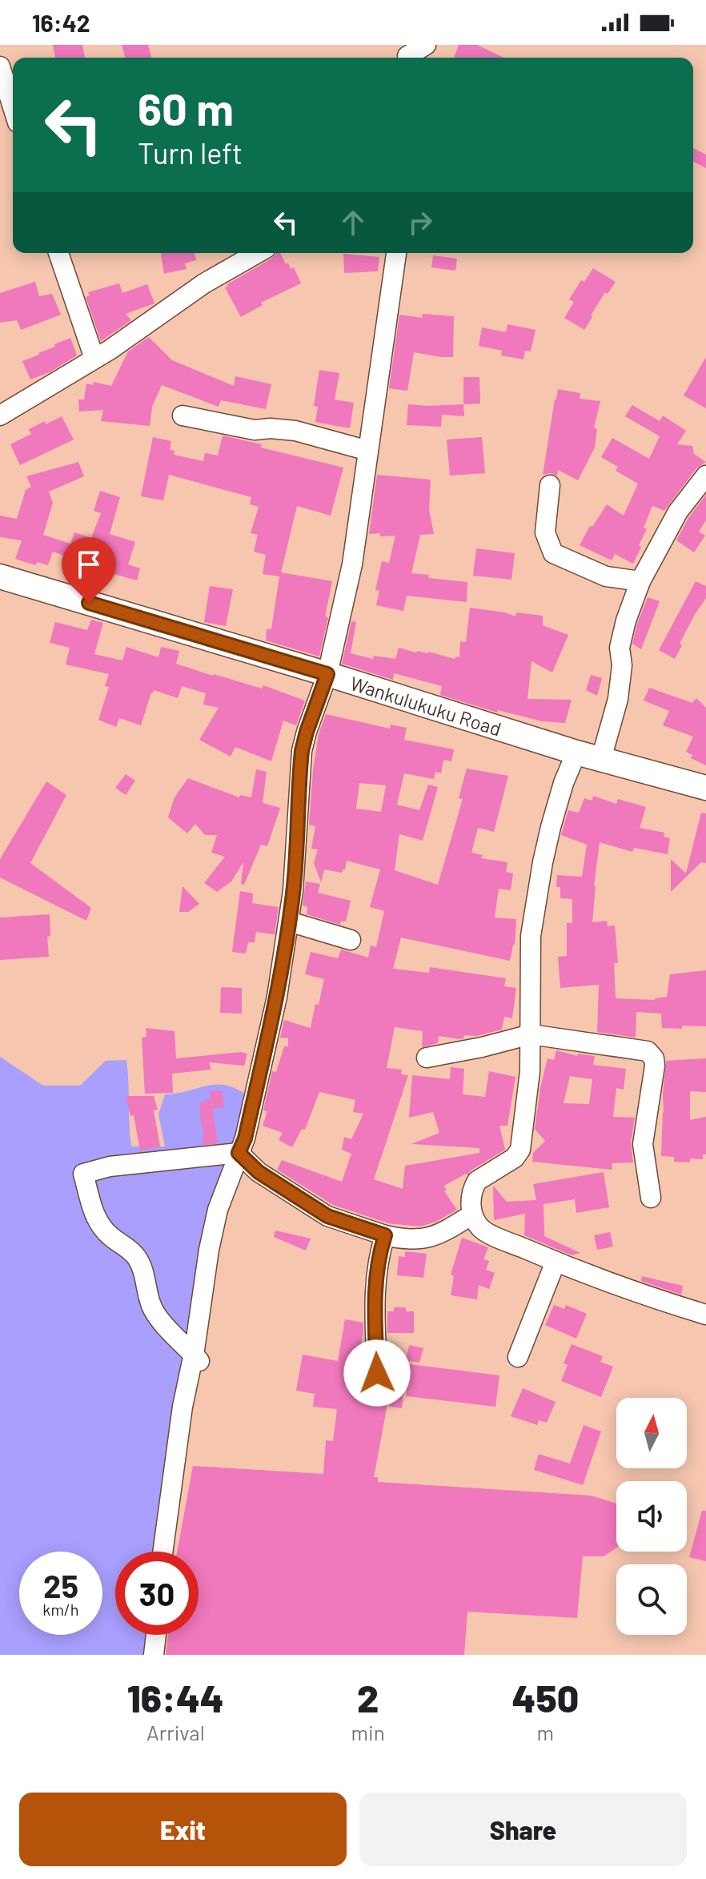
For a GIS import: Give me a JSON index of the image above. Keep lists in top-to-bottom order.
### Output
{
  "streets": {
    "main road": ["Wankulukuku Road"]
  },
  "north": "top",
  "page": {
    "status": "16:42",
    "turn": ["60 m", "Turn left"],
    "speed": "25 km/h",
    "limit": "30",
    "eta": [
      "16:44",
      "Arrival",
      "2",
      "min",
      "450",
      "m"
    ],
    "buttons": ["Exit", "Share"]
  }
}
